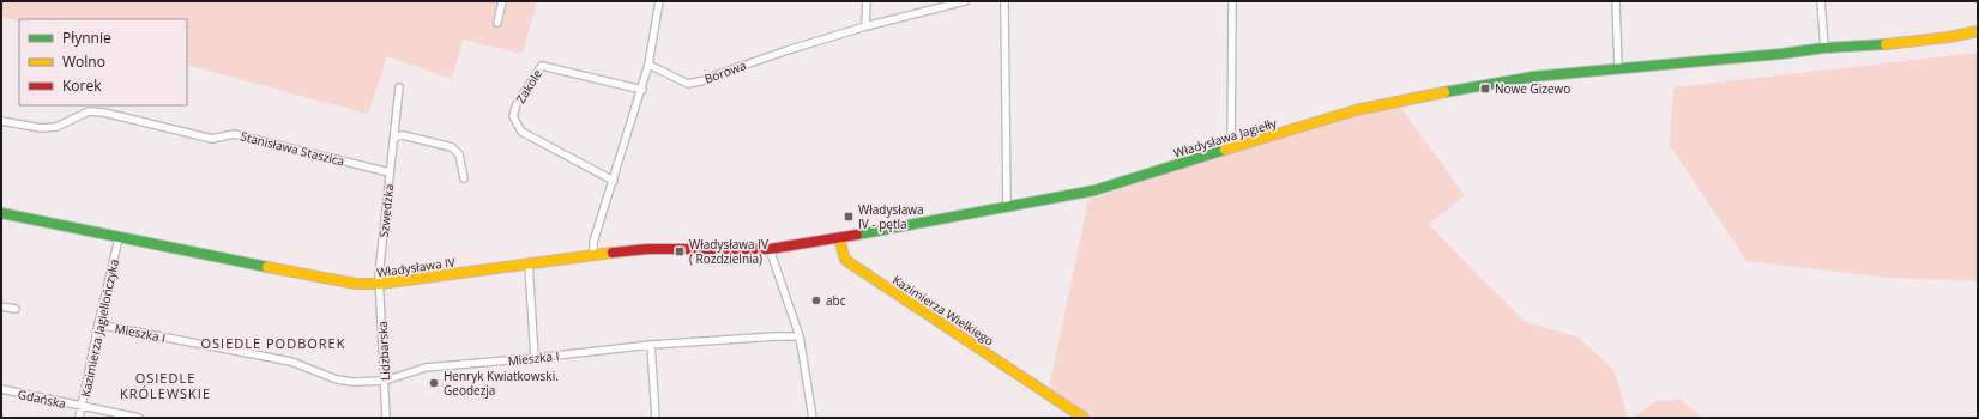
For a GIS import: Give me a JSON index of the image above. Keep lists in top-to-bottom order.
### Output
{
  "streets": {
    "street": [
      "Borowa",
      "Zakole",
      "Władysława Jagiełły",
      "Stanisława Staszica",
      "Szwedzka",
      "Władysława IV",
      "Kazimierza Wielkiego",
      "Kazimierza Jagiellończyka",
      "Mieszka I",
      "Lidzbarska",
      "Gdańska"
    ]
  },
  "crossings": [
    ["Władysława Jagiełły", "Władysława IV"],
    ["Władysława Jagiełły", "Kazimierza Wielkiego"],
    ["Stanisława Staszica", "Szwedzka"],
    ["Szwedzka", "Władysława IV"],
    ["Szwedzka", "Lidzbarska"],
    ["Władysława IV", "Kazimierza Wielkiego"],
    ["Władysława IV", "Kazimierza Jagiellończyka"],
    ["Władysława IV", "Lidzbarska"],
    ["Kazimierza Jagiellończyka", "Mieszka I"],
    ["Kazimierza Jagiellończyka", "Gdańska"],
    ["Mieszka I", "Lidzbarska"]
  ],
  "districts": ["OSIEDLE PODBOREK", "OSIEDLE KRÓLEWSKIE"],
  "places": {
    "transit": ["Nowe Gizewo", "Władysława IV - pętla", "Władysława IV ( Rozdzielnia)"],
    "other": ["abc", "Henryk Kwiatkowski. Geodezja"]
  },
  "legend": ["Płynnie", "Wolno", "Korek"]
}
